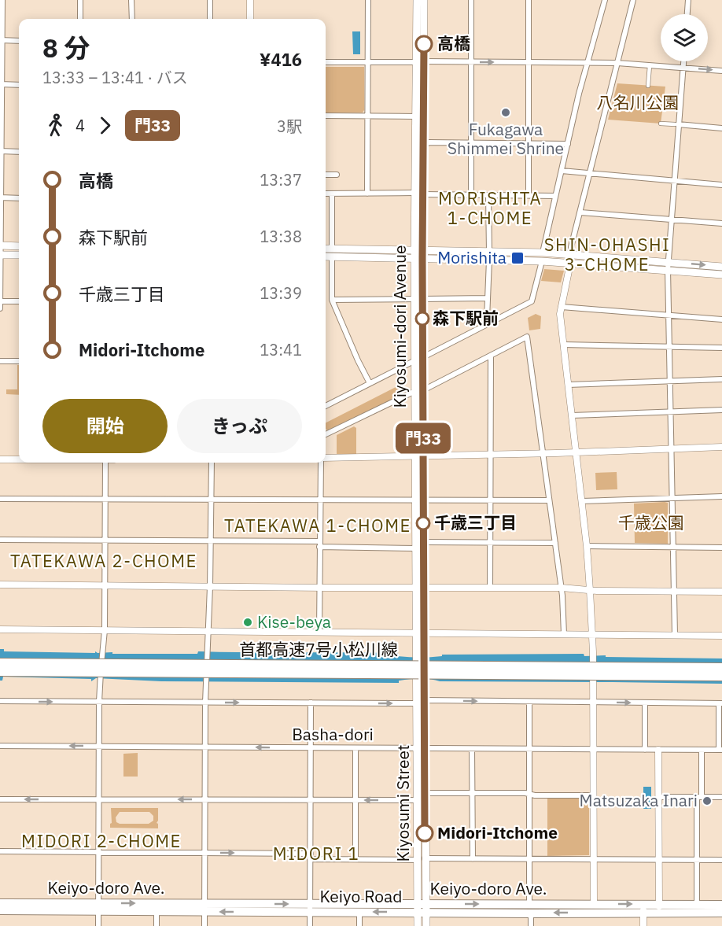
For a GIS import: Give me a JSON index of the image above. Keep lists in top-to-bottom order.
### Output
{
  "streets": {
    "highway": ["首都高速7号小松川線", "Keiyo-doro Ave.", "Keiyo Road"],
    "main road": ["Kiyosumi-dori Avenue", "Kiyosumi Street"],
    "street": ["Basha-dori"]
  },
  "crossings": [
    ["Kiyosumi-dori Avenue", "Basha-dori"],
    ["Kiyosumi-dori Avenue", "Kiyosumi Street"],
    ["Basha-dori", "Kiyosumi Street"],
    ["Kiyosumi Street", "Keiyo-doro Ave."],
    ["Kiyosumi Street", "Keiyo Road"],
    ["Keiyo-doro Ave.", "Keiyo Road"]
  ],
  "one_way": ["Keiyo-doro Ave."],
  "districts": [
    "MORISHITA 1-CHOME",
    "SHIN-OHASHI 3-CHOME",
    "TATEKAWA 1-CHOME",
    "TATEKAWA 2-CHOME",
    "MIDORI 2-CHOME",
    "MIDORI 1"
  ],
  "parks": ["八名川公園", "千歳公園"],
  "places": {
    "other": [
      "高橋",
      "Fukagawa Shimmei Shrine",
      "森下駅前",
      "千歳三丁目",
      "Kise-beya",
      "Matsuzaka Inari",
      "Midori-Itchome"
    ],
    "transit": ["Morishita"]
  },
  "lines": ["bus line 門33"],
  "page": {
    "on_map": "門33",
    "heading": ["8 分", "13:33 – 13:41 · バス", "¥416"],
    "legs": ["4", "門33", "3駅"],
    "list": [
      {
        "name": "高橋",
        "value": "13:37"
      },
      {
        "name": "森下駅前",
        "value": "13:38"
      },
      {
        "name": "千歳三丁目",
        "value": "13:39"
      },
      {
        "name": "Midori-Itchome",
        "value": "13:41"
      }
    ],
    "buttons": ["開始", "きっぷ"]
  }
}
